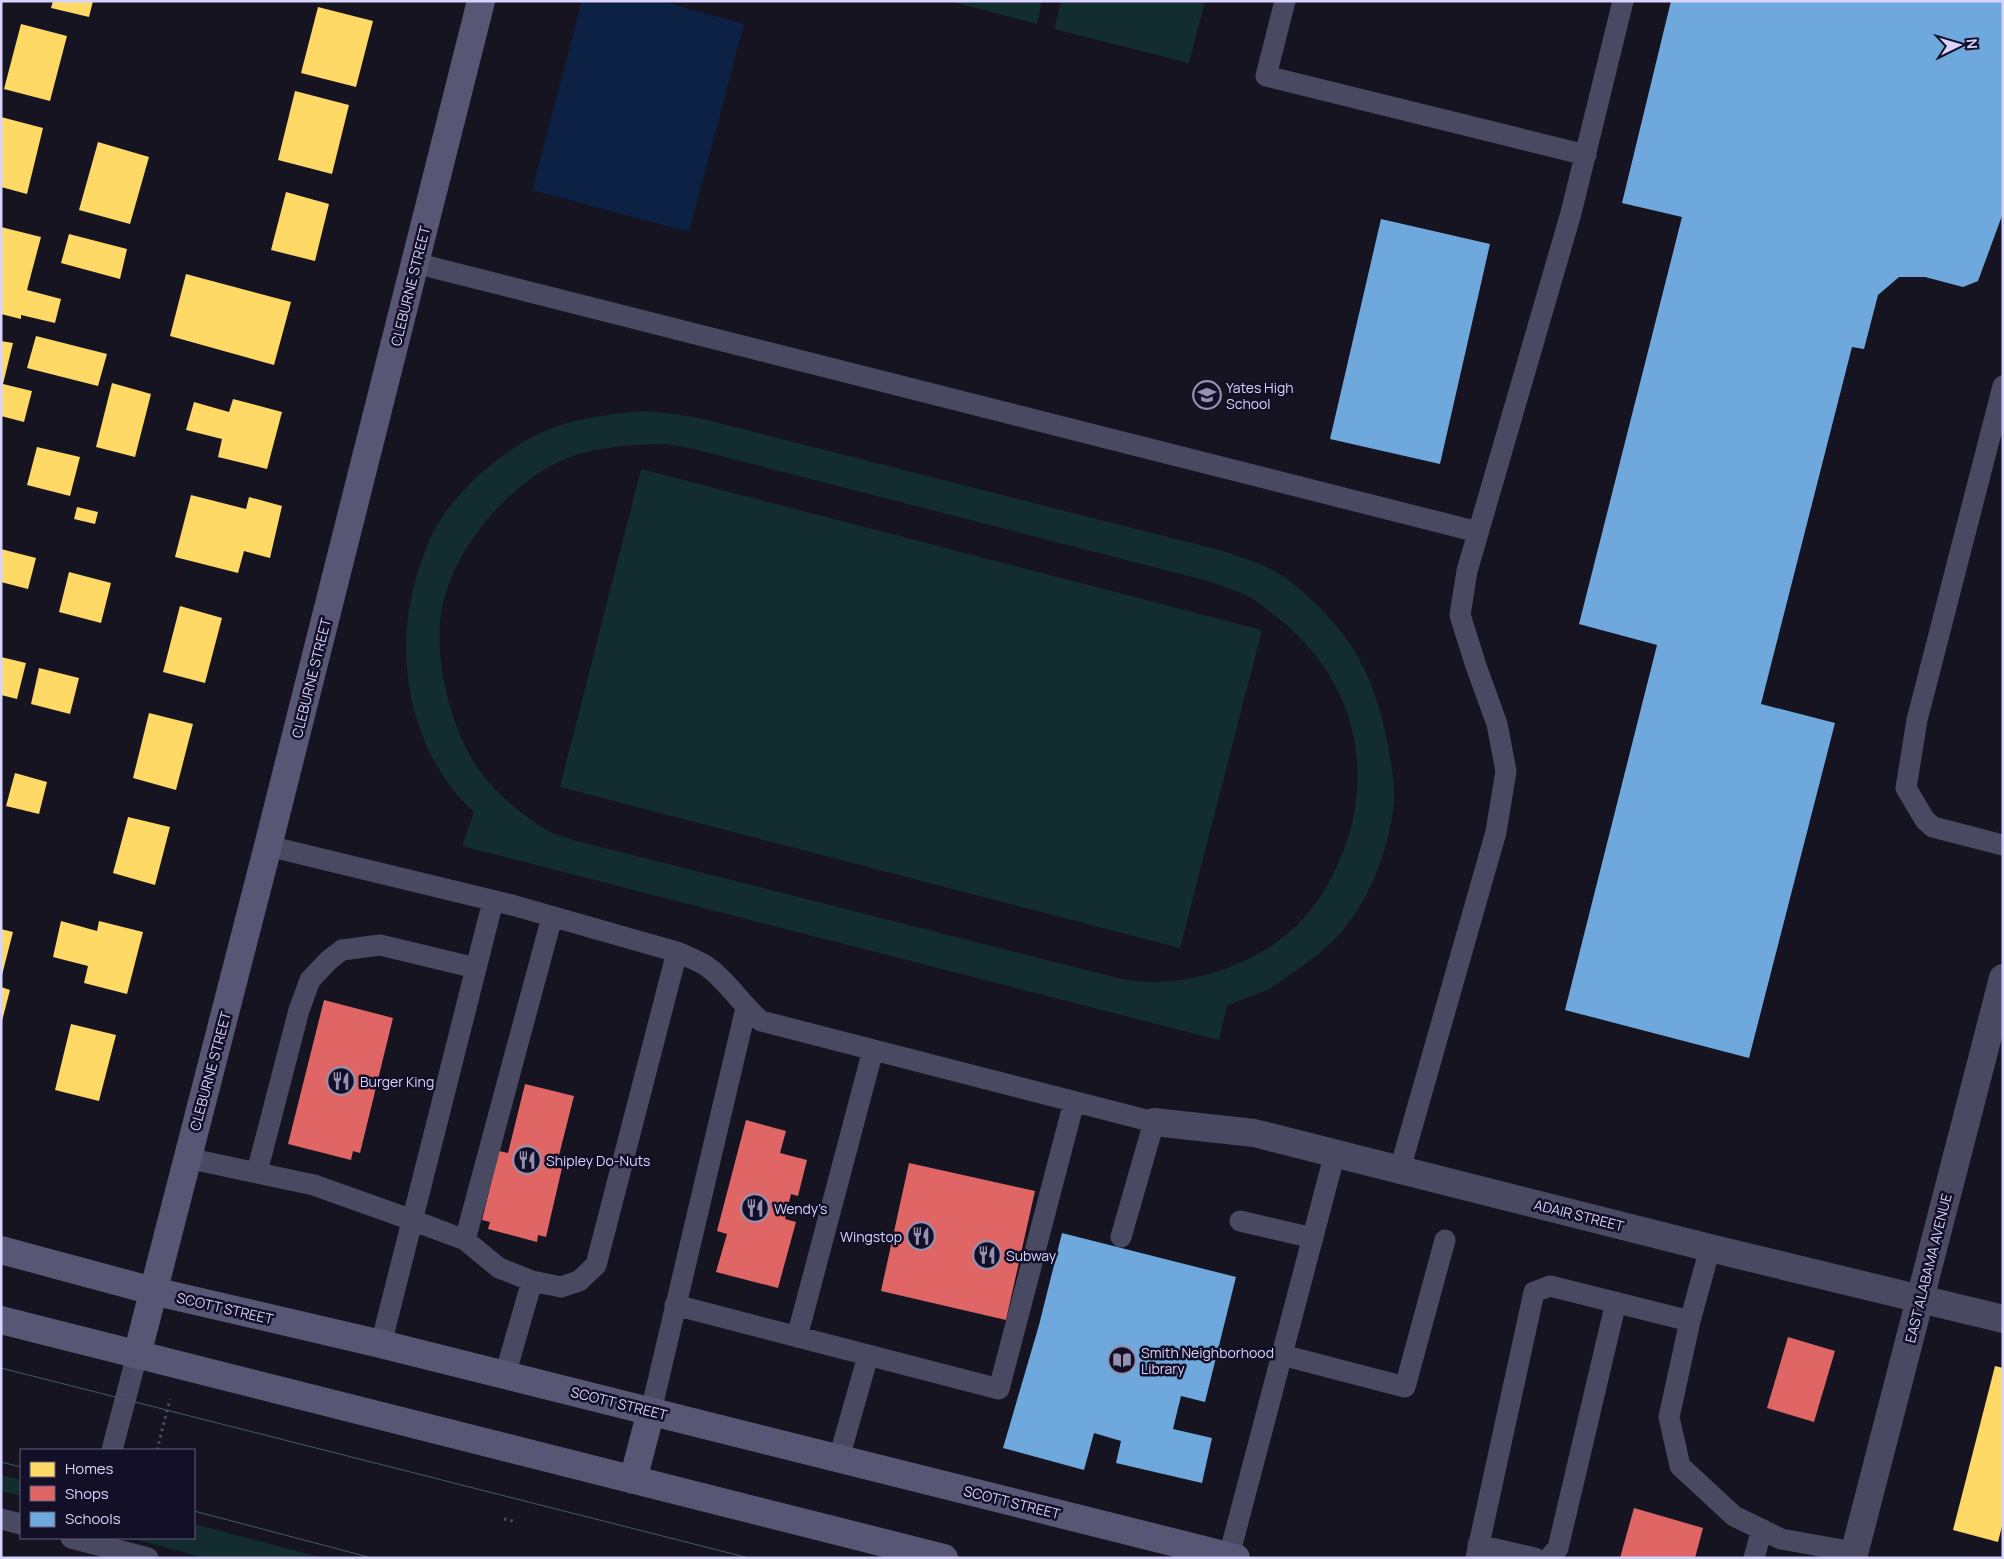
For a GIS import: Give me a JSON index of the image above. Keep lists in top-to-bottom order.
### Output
{
  "streets": {
    "main road": ["CLEBURNE STREET", "SCOTT STREET"],
    "street": ["ADAIR STREET", "EAST ALABAMA AVENUE"]
  },
  "crossings": [
    ["CLEBURNE STREET", "SCOTT STREET"],
    ["ADAIR STREET", "EAST ALABAMA AVENUE"]
  ],
  "places": {
    "school or university": ["Yates High School"],
    "restaurant": [
      "Burger King",
      "Shipley Do-Nuts",
      "Wendy's",
      "Wingstop",
      "Subway"
    ],
    "library": ["Smith Neighborhood Library"]
  },
  "legend": ["Homes", "Shops", "Schools"],
  "north": "right"
}
